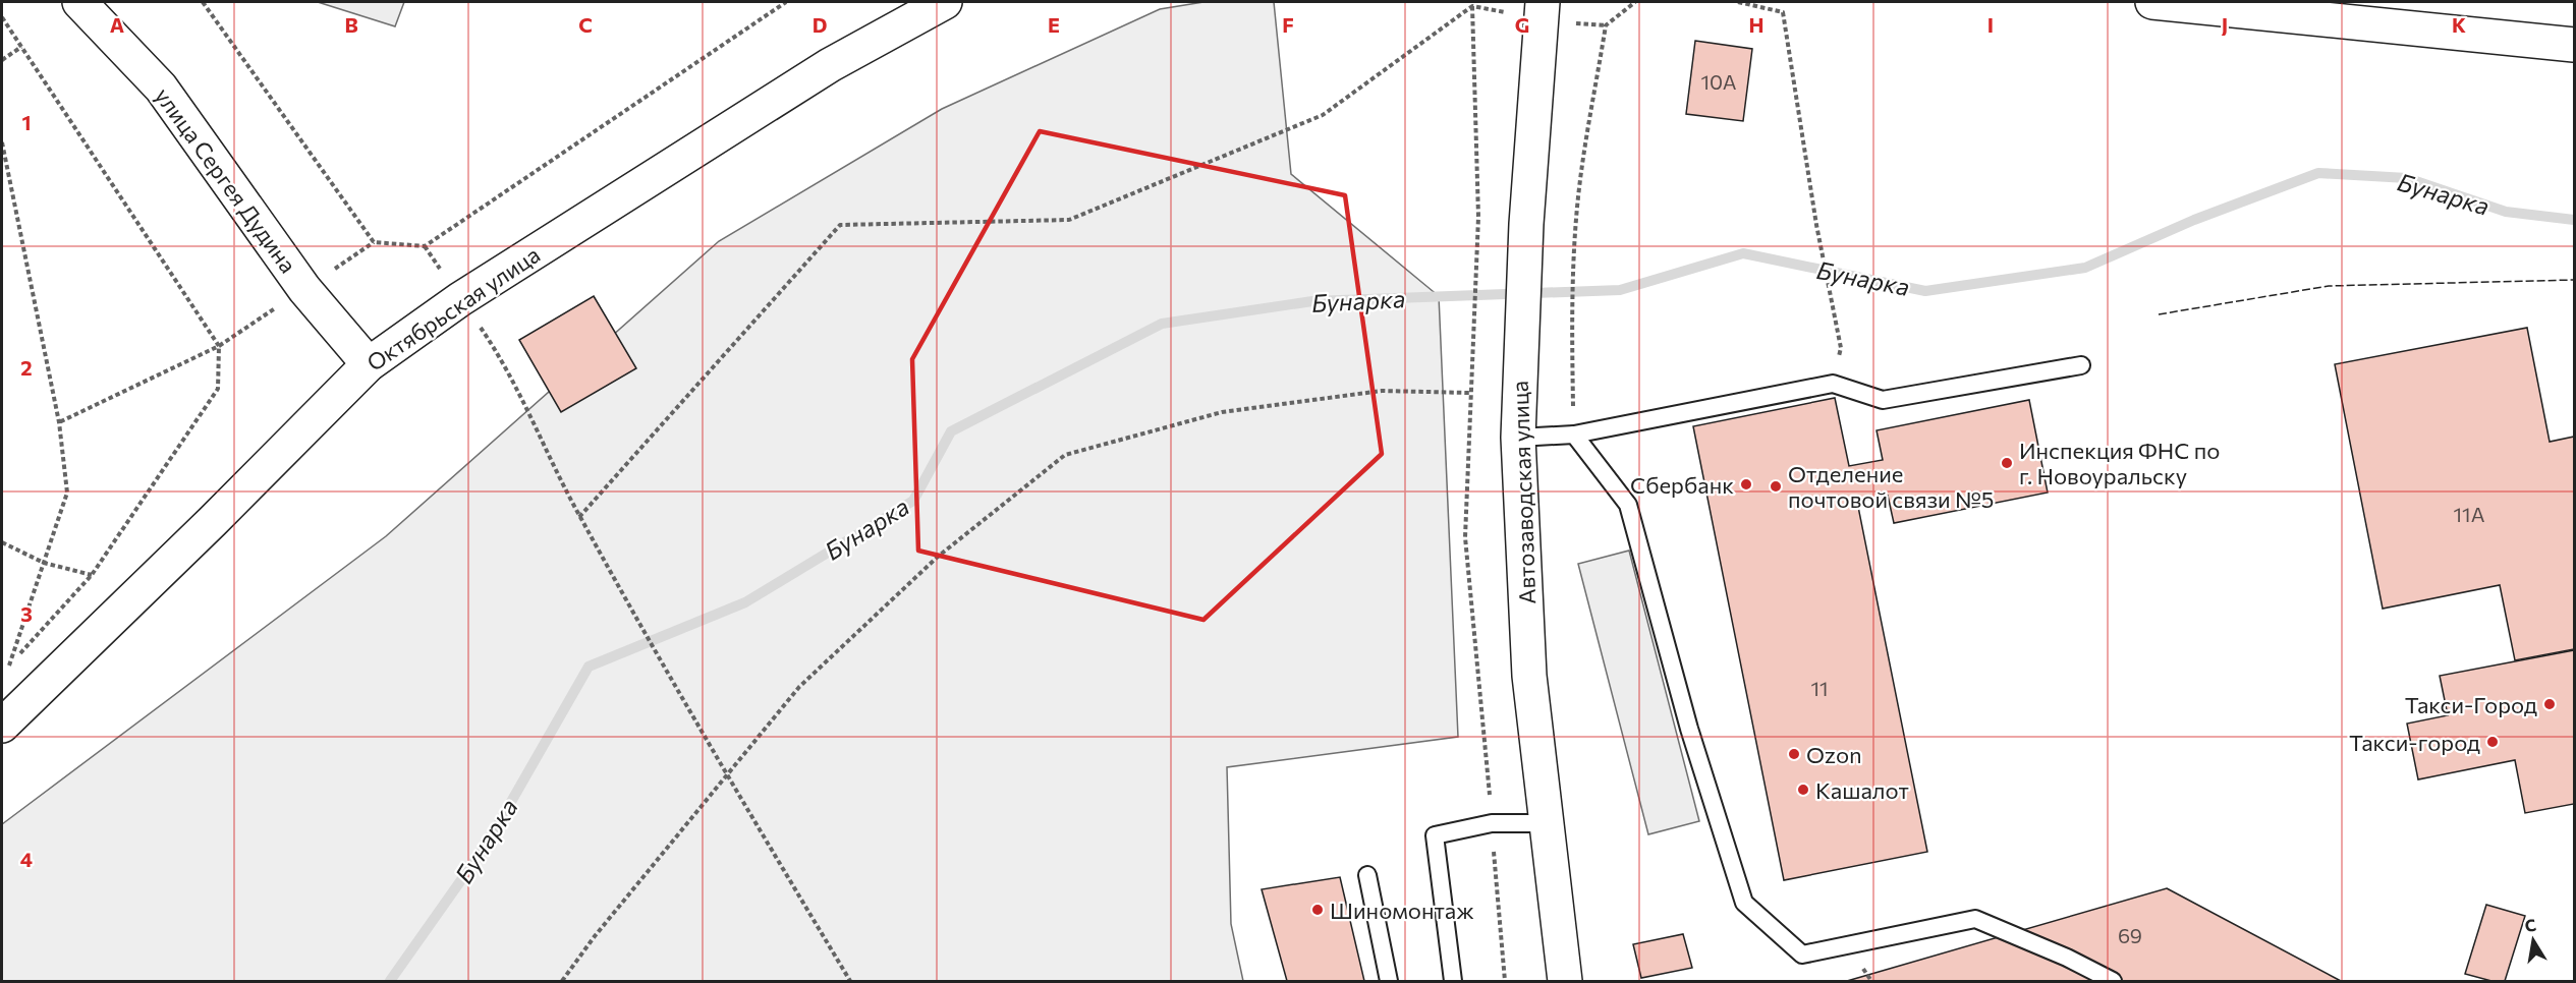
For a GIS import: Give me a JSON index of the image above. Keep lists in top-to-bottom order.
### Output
{
  "streets": {
    "street": ["улица Сергея Дудина", "Октябрьская улица", "Автозаводская улица"]
  },
  "crossings": [
    ["улица Сергея Дудина", "Октябрьская улица"]
  ],
  "water": ["Бунарка"],
  "places": [
    "Инспекция ФНС по г. Новоуральску",
    "Сбербанк",
    "Отделение почтовой связи №5",
    "Такси-Город",
    "Такси-город",
    "Ozon",
    "Кашалот",
    "Шиномонтаж"
  ],
  "house_numbers": [
    "10А",
    "11А",
    "11",
    "69"
  ],
  "north": "top",
  "grid": {
    "columns": [
      "A",
      "B",
      "C",
      "D",
      "E",
      "F",
      "G",
      "H",
      "I",
      "J",
      "K"
    ],
    "rows": [
      "1",
      "2",
      "3",
      "4"
    ]
  }
}
